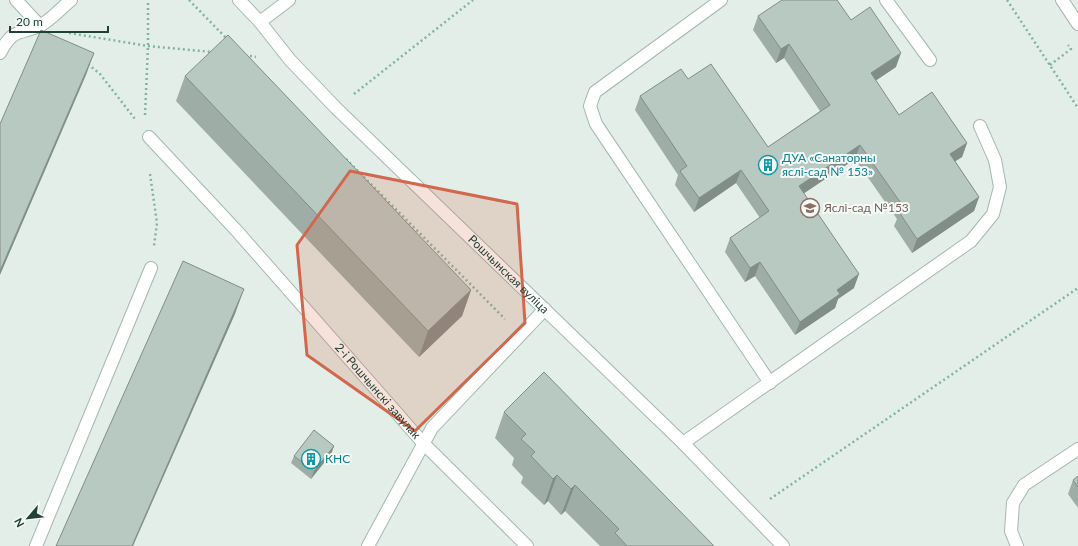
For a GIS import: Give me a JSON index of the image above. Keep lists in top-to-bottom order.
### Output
{
  "streets": {
    "street": ["Рошчынская вуліца", "2-і Рошчынскі завулак"]
  },
  "places": {
    "building": ["ДУА «Санаторны яслі-сад № 153»", "КНС"],
    "school or university": ["Яслі-сад №153"]
  },
  "scale_bar": "20 m",
  "north": "bottom left"
}
